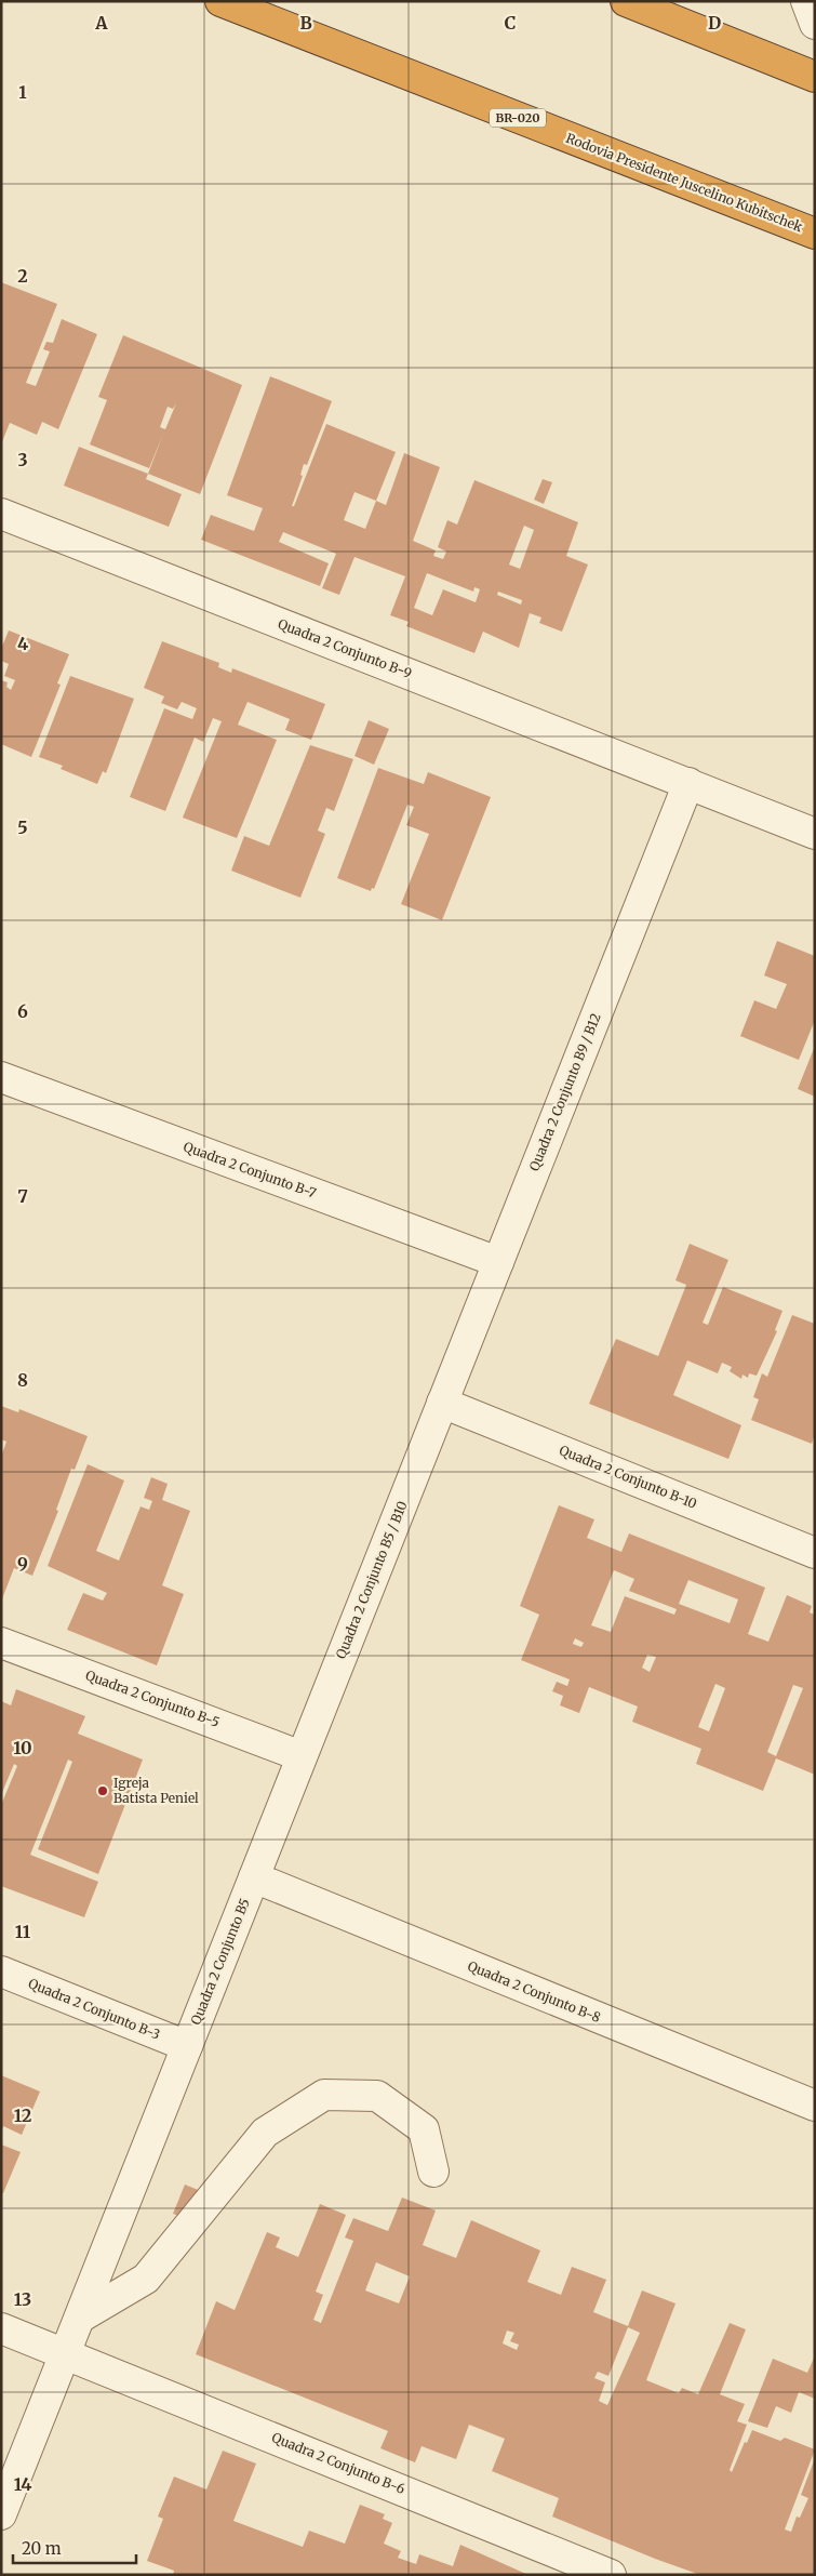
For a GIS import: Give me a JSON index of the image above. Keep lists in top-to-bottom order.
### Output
{
  "streets": {
    "highway": ["BR-020", "Rodovia Presidente Juscelino Kubitschek"],
    "street": [
      "Quadra 2 Conjunto B-9",
      "Quadra 2 Conjunto B9 / B12",
      "Quadra 2 Conjunto B-7",
      "Quadra 2 Conjunto B-10",
      "Quadra 2 Conjunto B5 / B10",
      "Quadra 2 Conjunto B-5",
      "Quadra 2 Conjunto B5",
      "Quadra 2 Conjunto B-8",
      "Quadra 2 Conjunto B-3",
      "Quadra 2 Conjunto B-6"
    ]
  },
  "crossings": [
    ["Quadra 2 Conjunto B-9", "Quadra 2 Conjunto B9 / B12"],
    ["Quadra 2 Conjunto B9 / B12", "Quadra 2 Conjunto B-7"],
    ["Quadra 2 Conjunto B9 / B12", "Quadra 2 Conjunto B-10"],
    ["Quadra 2 Conjunto B9 / B12", "Quadra 2 Conjunto B5 / B10"],
    ["Quadra 2 Conjunto B-10", "Quadra 2 Conjunto B5 / B10"],
    ["Quadra 2 Conjunto B5 / B10", "Quadra 2 Conjunto B-5"],
    ["Quadra 2 Conjunto B5 / B10", "Quadra 2 Conjunto B5"],
    ["Quadra 2 Conjunto B5 / B10", "Quadra 2 Conjunto B-8"],
    ["Quadra 2 Conjunto B5", "Quadra 2 Conjunto B-8"],
    ["Quadra 2 Conjunto B5", "Quadra 2 Conjunto B-3"],
    ["Quadra 2 Conjunto B5", "Quadra 2 Conjunto B-6"]
  ],
  "places": ["Igreja Batista Peniel"],
  "scale_bar": "20 m",
  "grid": {
    "columns": [
      "A",
      "B",
      "C",
      "D"
    ],
    "rows": [
      "1",
      "2",
      "3",
      "4",
      "5",
      "6",
      "7",
      "8",
      "9",
      "10",
      "11",
      "12",
      "13",
      "14"
    ]
  }
}
